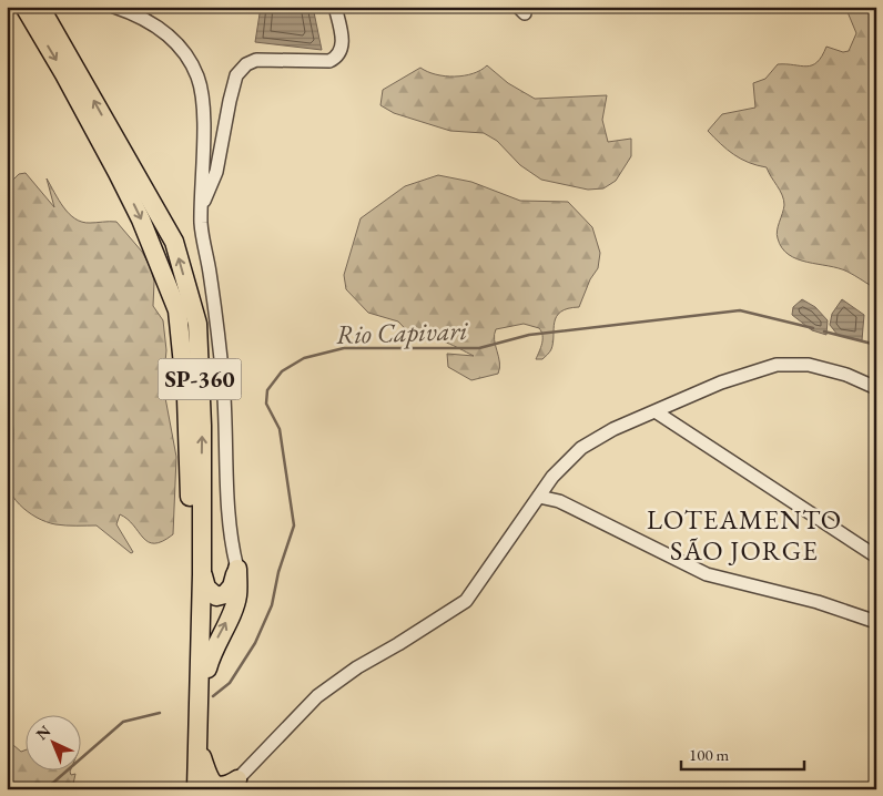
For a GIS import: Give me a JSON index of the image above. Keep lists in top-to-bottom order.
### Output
{
  "streets": {
    "highway": ["SP-360"]
  },
  "districts": ["LOTEAMENTO SÃO JORGE"],
  "water": ["Rio Capivari"],
  "scale_bar": "100 m",
  "north": "top left"
}
